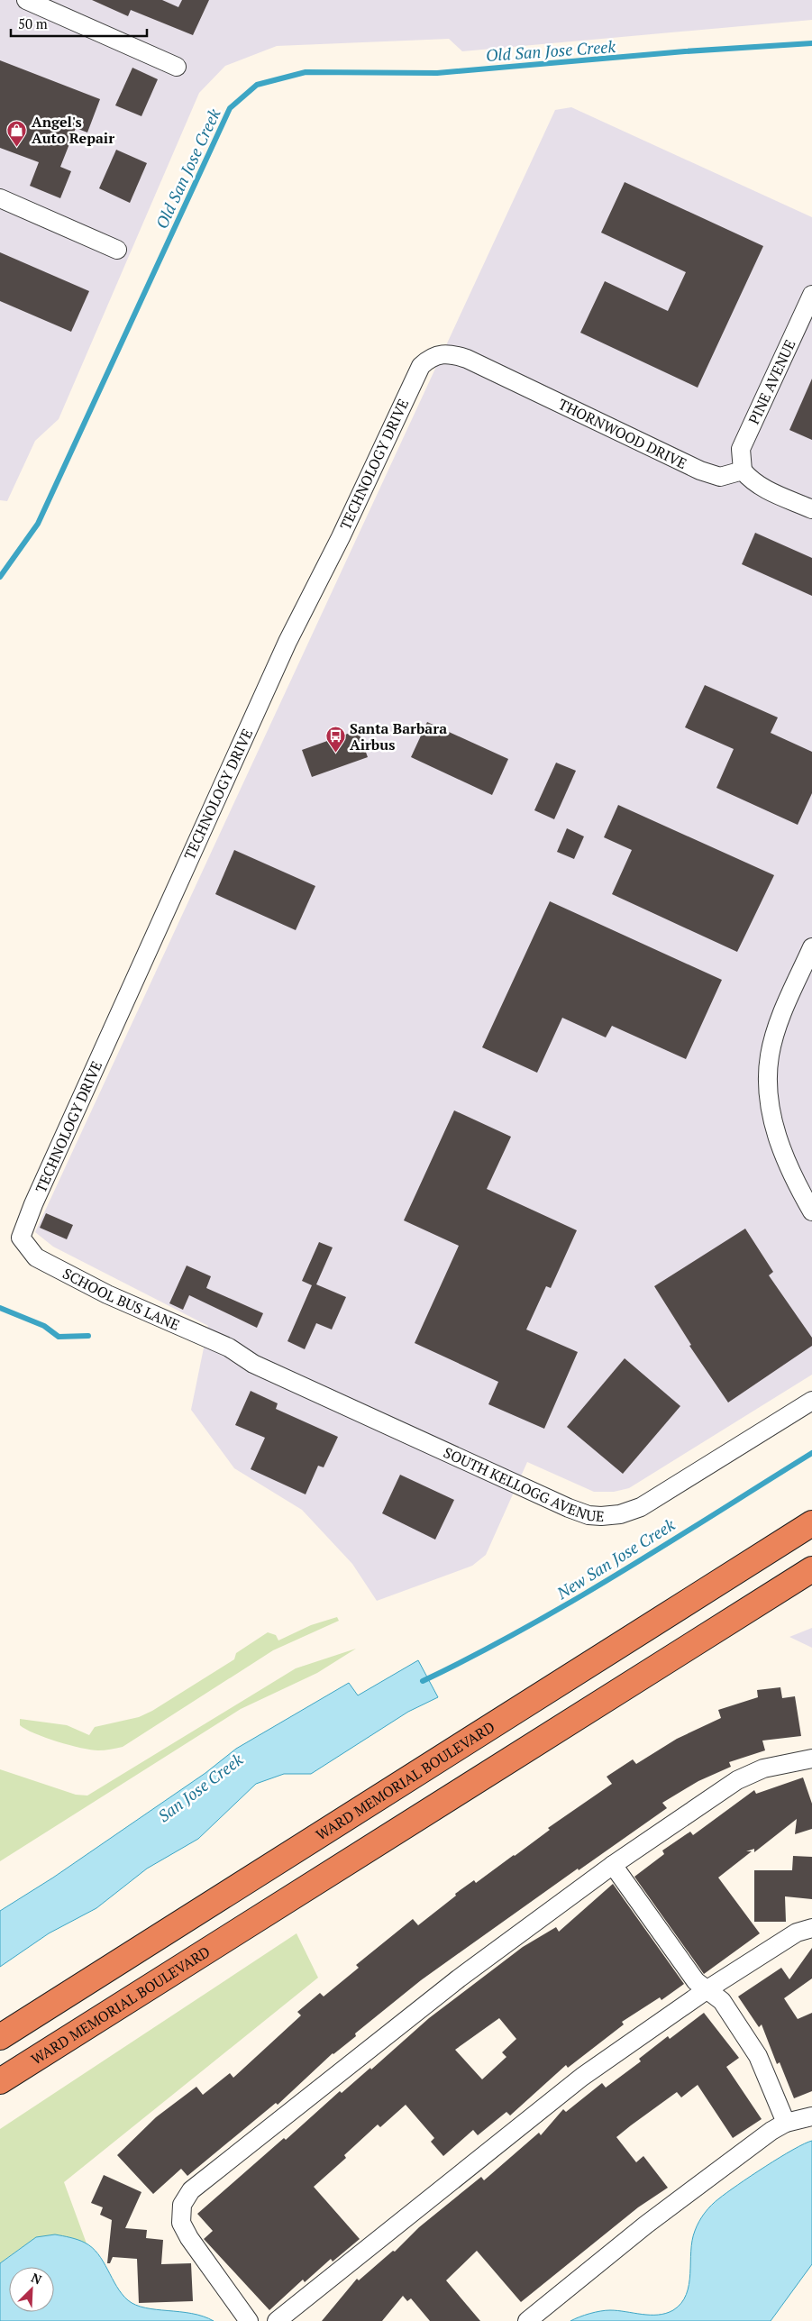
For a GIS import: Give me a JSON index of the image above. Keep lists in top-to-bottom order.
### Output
{
  "streets": {
    "highway": ["WARD MEMORIAL BOULEVARD"],
    "street": [
      "PINE AVENUE",
      "THORNWOOD DRIVE",
      "TECHNOLOGY DRIVE",
      "SCHOOL BUS LANE",
      "SOUTH KELLOGG AVENUE"
    ]
  },
  "crossings": [
    ["PINE AVENUE", "THORNWOOD DRIVE"],
    ["THORNWOOD DRIVE", "TECHNOLOGY DRIVE"],
    ["TECHNOLOGY DRIVE", "SCHOOL BUS LANE"],
    ["SCHOOL BUS LANE", "SOUTH KELLOGG AVENUE"]
  ],
  "water": ["Old San Jose Creek", "New San Jose Creek", "San Jose Creek"],
  "places": {
    "shop": ["Angel's Auto Repair"],
    "bus stop": ["Santa Barbara Airbus"]
  },
  "scale_bar": "50 m",
  "north": "top right"
}
